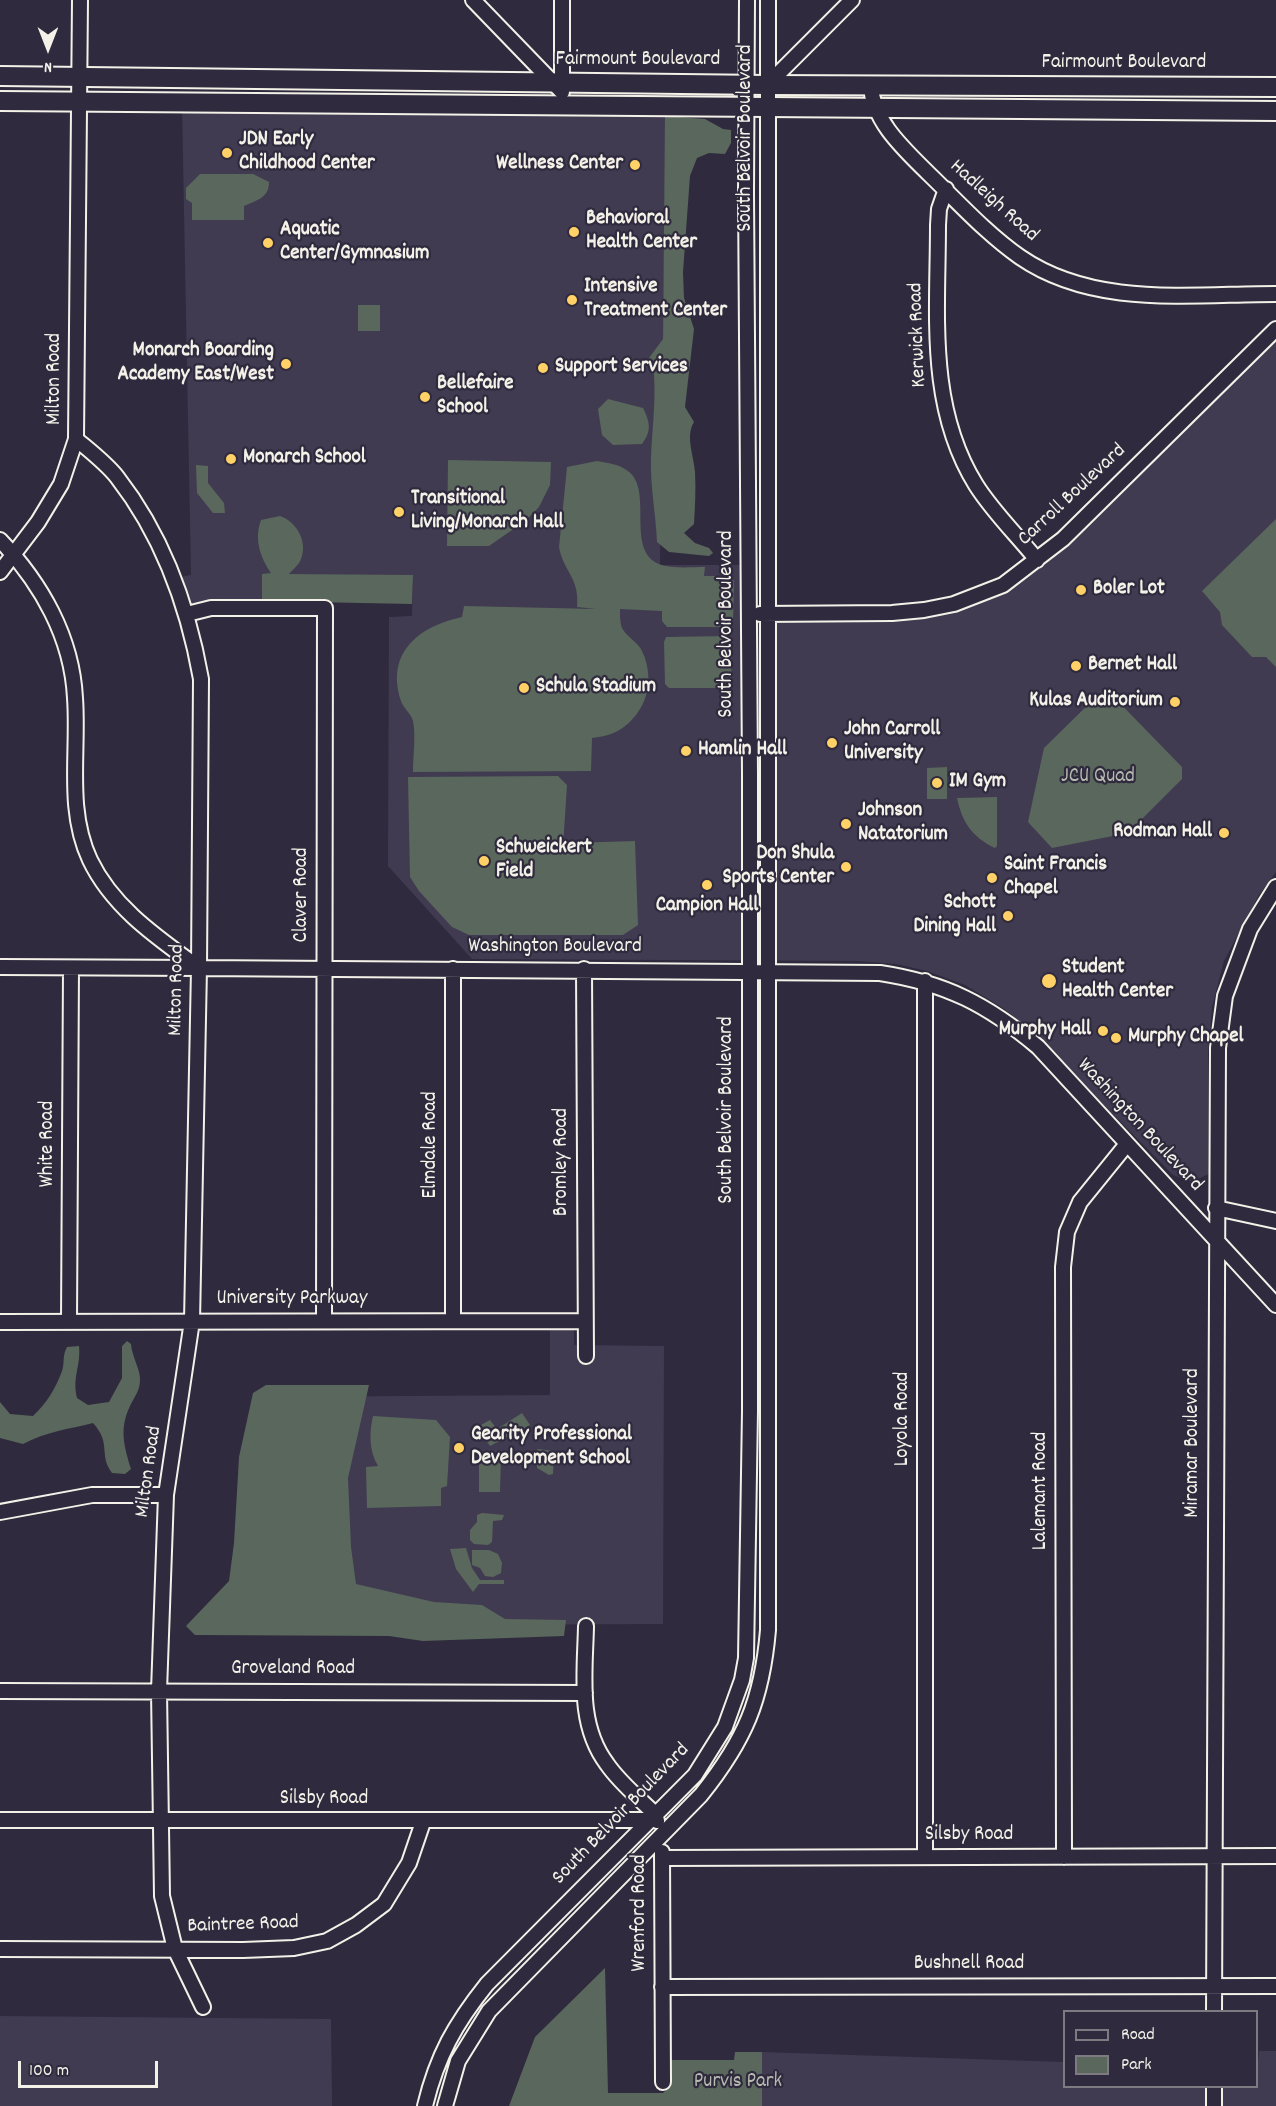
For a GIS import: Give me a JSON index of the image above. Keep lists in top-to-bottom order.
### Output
{
  "streets": {
    "main road": ["Fairmount Boulevard"],
    "street": [
      "South Belvoir Boulevard",
      "Hadleigh Road",
      "Kerwick Road",
      "Milton Road",
      "Carroll Boulevard",
      "Claver Road",
      "Washington Boulevard",
      "White Road",
      "Elmdale Road",
      "Bromley Road",
      "University Parkway",
      "Loyola Road",
      "Miramar Boulevard",
      "Lalemant Road",
      "Groveland Road",
      "Silsby Road",
      "Wrenford Road",
      "Baintree Road",
      "Bushnell Road"
    ]
  },
  "crossings": [
    ["Fairmount Boulevard", "South Belvoir Boulevard"],
    ["Fairmount Boulevard", "Hadleigh Road"],
    ["Fairmount Boulevard", "Milton Road"],
    ["South Belvoir Boulevard", "Carroll Boulevard"],
    ["South Belvoir Boulevard", "Washington Boulevard"],
    ["South Belvoir Boulevard", "Silsby Road"],
    ["South Belvoir Boulevard", "Wrenford Road"],
    ["Hadleigh Road", "Kerwick Road"],
    ["Kerwick Road", "Carroll Boulevard"],
    ["Milton Road", "Claver Road"],
    ["Milton Road", "Washington Boulevard"],
    ["Milton Road", "University Parkway"],
    ["Milton Road", "Groveland Road"],
    ["Milton Road", "Silsby Road"],
    ["Milton Road", "Baintree Road"],
    ["Claver Road", "Washington Boulevard"],
    ["Claver Road", "University Parkway"],
    ["Washington Boulevard", "White Road"],
    ["Washington Boulevard", "Elmdale Road"],
    ["Washington Boulevard", "Bromley Road"],
    ["Washington Boulevard", "Loyola Road"],
    ["Washington Boulevard", "Miramar Boulevard"],
    ["Washington Boulevard", "Lalemant Road"],
    ["White Road", "University Parkway"],
    ["Elmdale Road", "University Parkway"],
    ["Bromley Road", "University Parkway"],
    ["Loyola Road", "Silsby Road"],
    ["Miramar Boulevard", "Silsby Road"],
    ["Miramar Boulevard", "Bushnell Road"],
    ["Lalemant Road", "Silsby Road"],
    ["Groveland Road", "Wrenford Road"],
    ["Silsby Road", "Wrenford Road"],
    ["Silsby Road", "Baintree Road"],
    ["Wrenford Road", "Bushnell Road"]
  ],
  "parks": ["JCU Quad", "Purvis Park"],
  "places": [
    "JDN Early Childhood Center",
    "Wellness Center",
    "Behavioral Health Center",
    "Aquatic Center/Gymnasium",
    "Intensive Treatment Center",
    "Monarch Boarding Academy East/West",
    "Support Services",
    "Bellefaire School",
    "Monarch School",
    "Transitional Living/Monarch Hall",
    "Boler Lot",
    "Bernet Hall",
    "Schula Stadium",
    "Kulas Auditorium",
    "John Carroll University",
    "Hamlin Hall",
    "IM Gym",
    "Johnson Natatorium",
    "Rodman Hall",
    "Schweickert Field",
    "Don Shula Sports Center",
    "Saint Francis Chapel",
    "Campion Hall",
    "Schott Dining Hall",
    "Student Health Center",
    "Murphy Hall",
    "Murphy Chapel",
    "Gearity Professional Development School"
  ],
  "legend": ["Road", "Park"],
  "scale_bar": "100 m",
  "north": "bottom"
}
